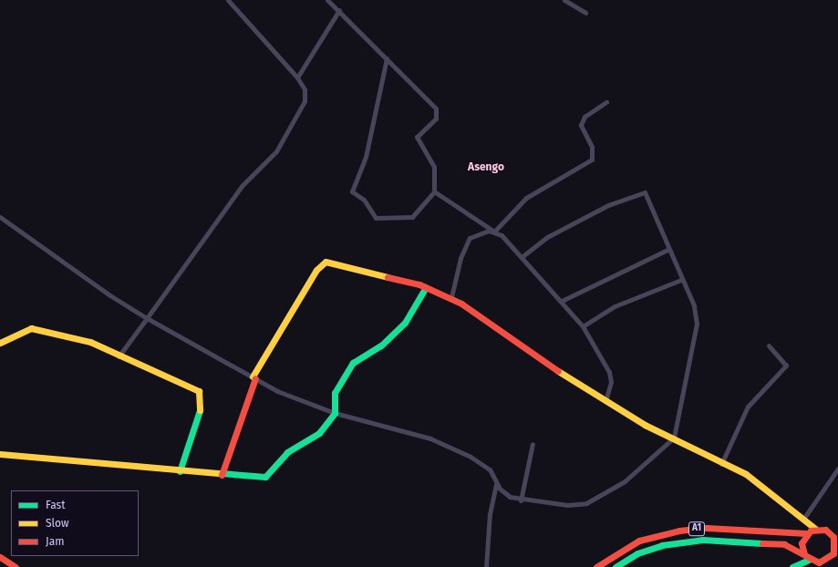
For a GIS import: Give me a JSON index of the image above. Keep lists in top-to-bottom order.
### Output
{
  "streets": {
    "main road": ["A1"]
  },
  "districts": ["Asengo"],
  "legend": ["Fast", "Slow", "Jam"]
}
